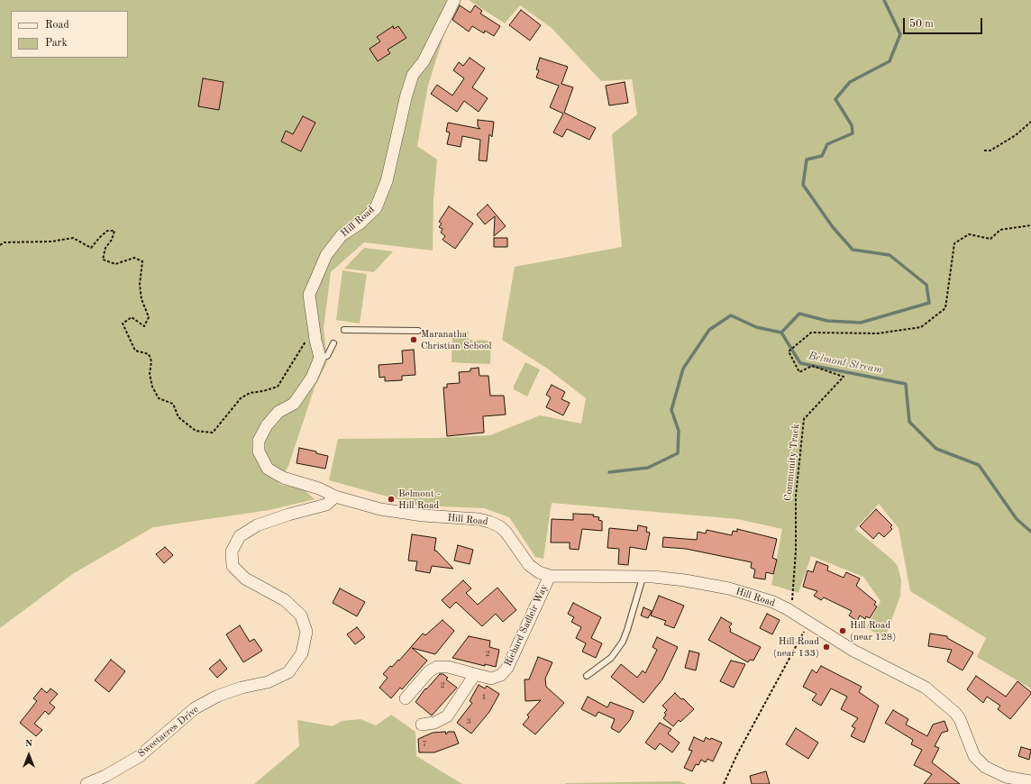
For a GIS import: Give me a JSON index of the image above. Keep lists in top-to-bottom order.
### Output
{
  "streets": {
    "street": ["Hill Road", "Richard Sadleir Way", "Sweetacres Drive"],
    "path": ["Community Track"]
  },
  "crossings": [
    ["Hill Road", "Community Track"],
    ["Hill Road", "Richard Sadleir Way"],
    ["Hill Road", "Sweetacres Drive"]
  ],
  "water": ["Belmont Stream"],
  "places": [
    "Maranatha Christian School",
    "Belmont - Hill Road",
    "Hill Road (near 128)",
    "Hill Road (near 133)"
  ],
  "house_numbers": [
    "2",
    "2",
    "1",
    "3",
    "7"
  ],
  "legend": ["Road", "Park"],
  "scale_bar": "50 m",
  "north": "top"
}
